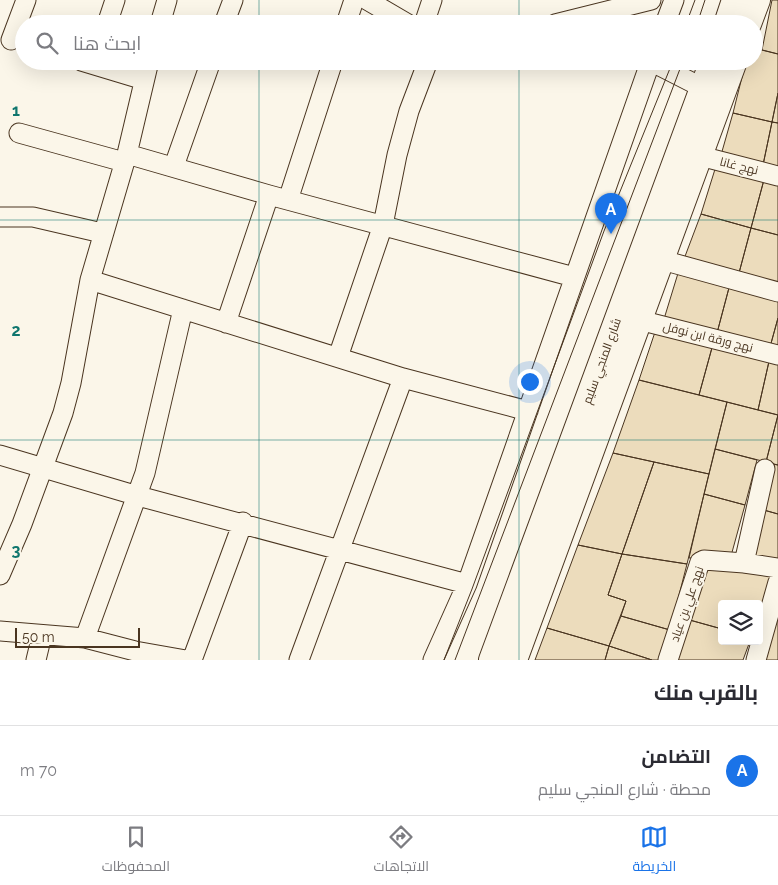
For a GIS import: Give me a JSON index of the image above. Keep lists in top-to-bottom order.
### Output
{
  "streets": {
    "main road": ["شارع المنجي سليم"],
    "street": ["نهج غانا", "نهج ورقة ابن نوفل", "نهج علي بن عياد"]
  },
  "crossings": [
    ["نهج غانا", "شارع المنجي سليم"],
    ["نهج ورقة ابن نوفل", "شارع المنجي سليم"]
  ],
  "scale_bar": "50 m",
  "page": {
    "search": "ابحث هنا",
    "pins": "A",
    "scale": "50 m",
    "heading": "بالقرب منك",
    "list": [
      {
        "mark": "A",
        "name": "التضامن",
        "note": "محطة · شارع المنجي سليم",
        "value": "70 m"
      }
    ],
    "nav": ["الخريطة", "الاتجاهات", "المحفوظات"]
  },
  "grid": {
    "rows": ["1", "2", "3"]
  }
}
